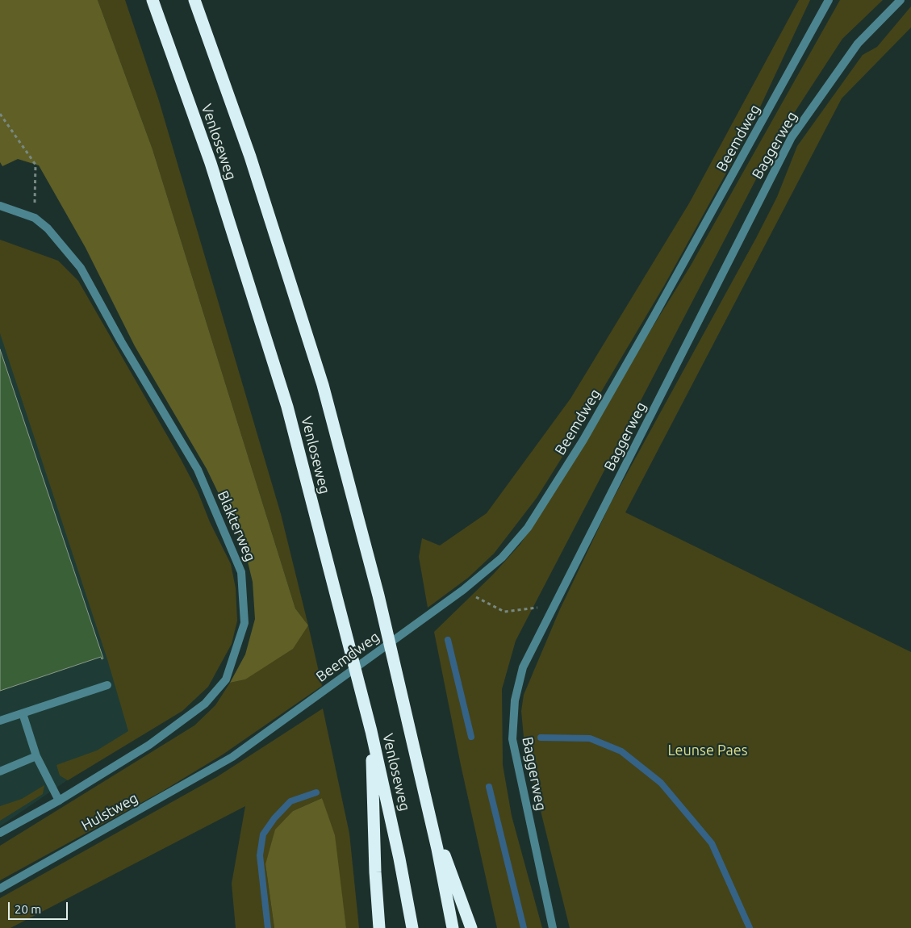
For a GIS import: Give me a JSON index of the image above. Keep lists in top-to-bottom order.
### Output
{
  "streets": {
    "highway": ["Venloseweg"],
    "street": [
      "Beemdweg",
      "Baggerweg",
      "Blakterweg",
      "Hulstweg"
    ]
  },
  "crossings": [
    ["Beemdweg", "Hulstweg"]
  ],
  "parks": ["Leunse Paes"],
  "scale_bar": "20 m"
}
